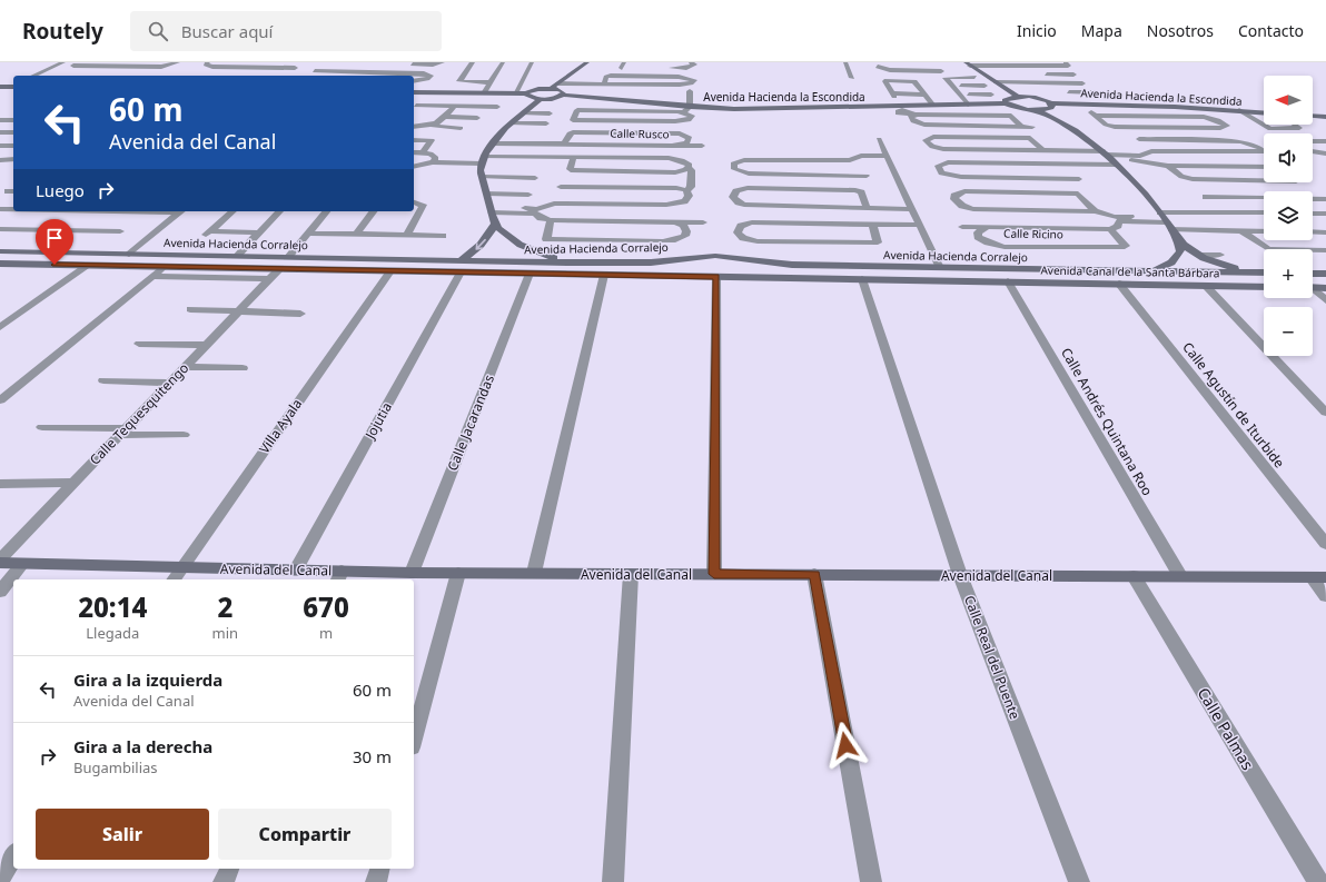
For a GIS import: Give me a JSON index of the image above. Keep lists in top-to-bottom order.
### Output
{
  "streets": {
    "street": [
      "Avenida Hacienda la Escondida",
      "Calle Rusco",
      "Calle Ricino",
      "Avenida Hacienda Corralejo",
      "Avenida Canal de la Santa Bárbara",
      "Calle Agustín de Iturbide",
      "Calle Tequesquitengo",
      "Jojutia",
      "Calle Andrés Quintana Roo",
      "Calle Jacarandas",
      "Villa Ayala",
      "Avenida del Canal",
      "Calle Real del Puente",
      "Calle Palmas"
    ]
  },
  "crossings": [
    ["Avenida Hacienda Corralejo", "Avenida Canal de la Santa Bárbara"],
    ["Avenida Hacienda Corralejo", "Jojutia"],
    ["Avenida Canal de la Santa Bárbara", "Calle Agustín de Iturbide"],
    ["Avenida Canal de la Santa Bárbara", "Calle Tequesquitengo"],
    ["Avenida Canal de la Santa Bárbara", "Jojutia"],
    ["Avenida Canal de la Santa Bárbara", "Calle Andrés Quintana Roo"],
    ["Avenida Canal de la Santa Bárbara", "Calle Jacarandas"],
    ["Avenida Canal de la Santa Bárbara", "Villa Ayala"],
    ["Avenida Canal de la Santa Bárbara", "Calle Real del Puente"],
    ["Jojutia", "Avenida del Canal"],
    ["Calle Andrés Quintana Roo", "Avenida del Canal"],
    ["Calle Jacarandas", "Avenida del Canal"],
    ["Villa Ayala", "Avenida del Canal"],
    ["Avenida del Canal", "Calle Real del Puente"],
    ["Avenida del Canal", "Calle Palmas"]
  ],
  "north": "left",
  "page": {
    "header": "Routely",
    "search": "Buscar aquí",
    "nav": [
      "Inicio",
      "Mapa",
      "Nosotros",
      "Contacto"
    ],
    "map_buttons": ["+", "−"],
    "turn": ["60 m", "Avenida del Canal"],
    "then": "Luego",
    "eta": [
      "20:14",
      "Llegada",
      "2",
      "min",
      "670",
      "m"
    ],
    "list": [
      {
        "name": "Gira a la izquierda",
        "note": "Avenida del Canal",
        "value": "60 m"
      },
      {
        "name": "Gira a la derecha",
        "note": "Bugambilias",
        "value": "30 m"
      }
    ],
    "buttons": ["Salir", "Compartir"]
  }
}
